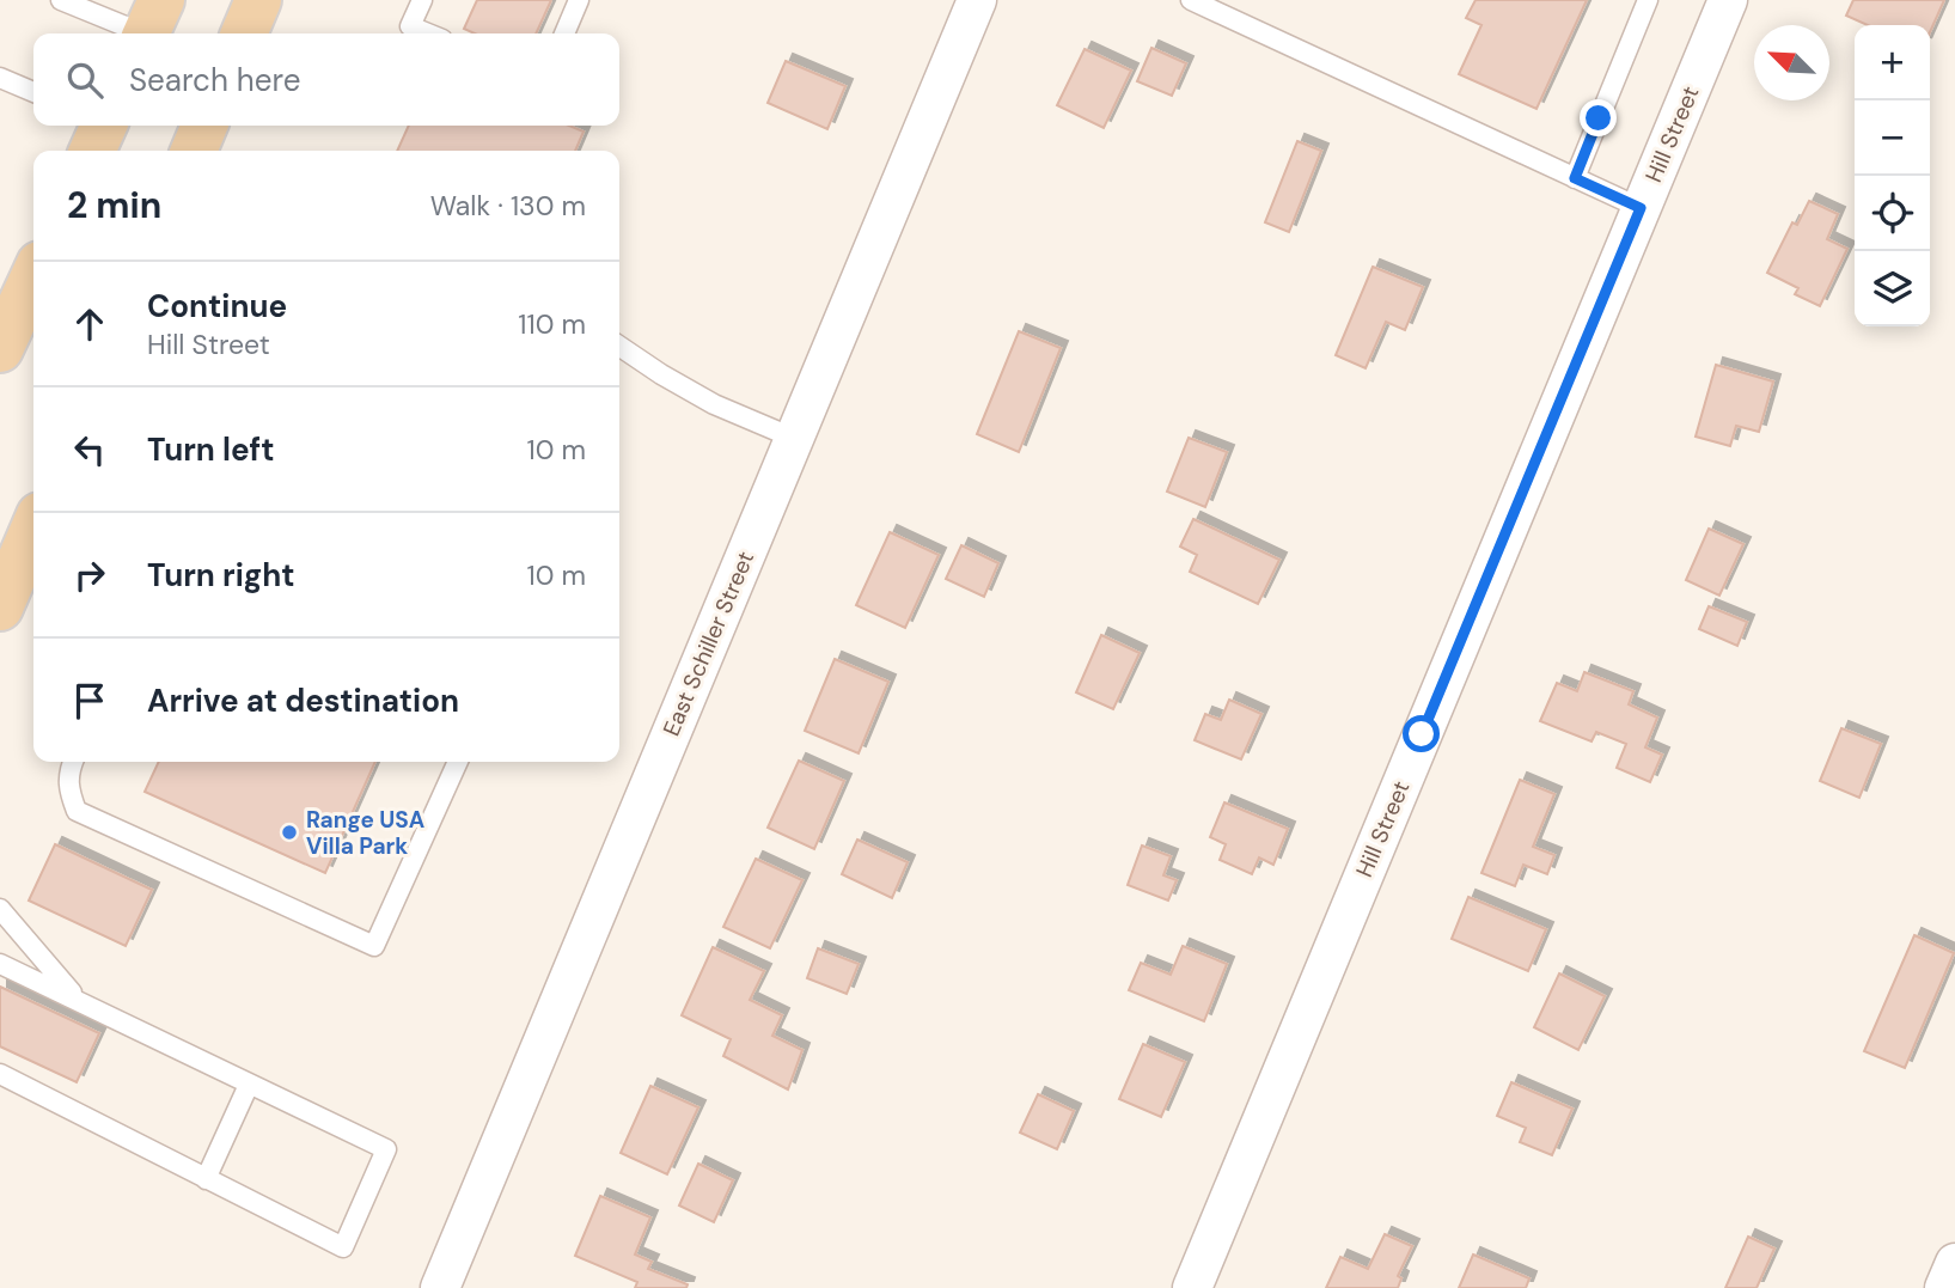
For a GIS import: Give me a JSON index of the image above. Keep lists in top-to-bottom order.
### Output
{
  "streets": {
    "street": ["Hill Street", "East Schiller Street"]
  },
  "places": ["Range USA Villa Park"],
  "north": "top left",
  "page": {
    "map_buttons": ["+", "−"],
    "search": "Search here",
    "heading": ["2 min", "Walk · 130 m"],
    "list": [
      ["Continue", "Hill Street", "110 m"],
      ["Turn left", "10 m"],
      ["Turn right", "10 m"],
      "Arrive at destination"
    ]
  }
}
